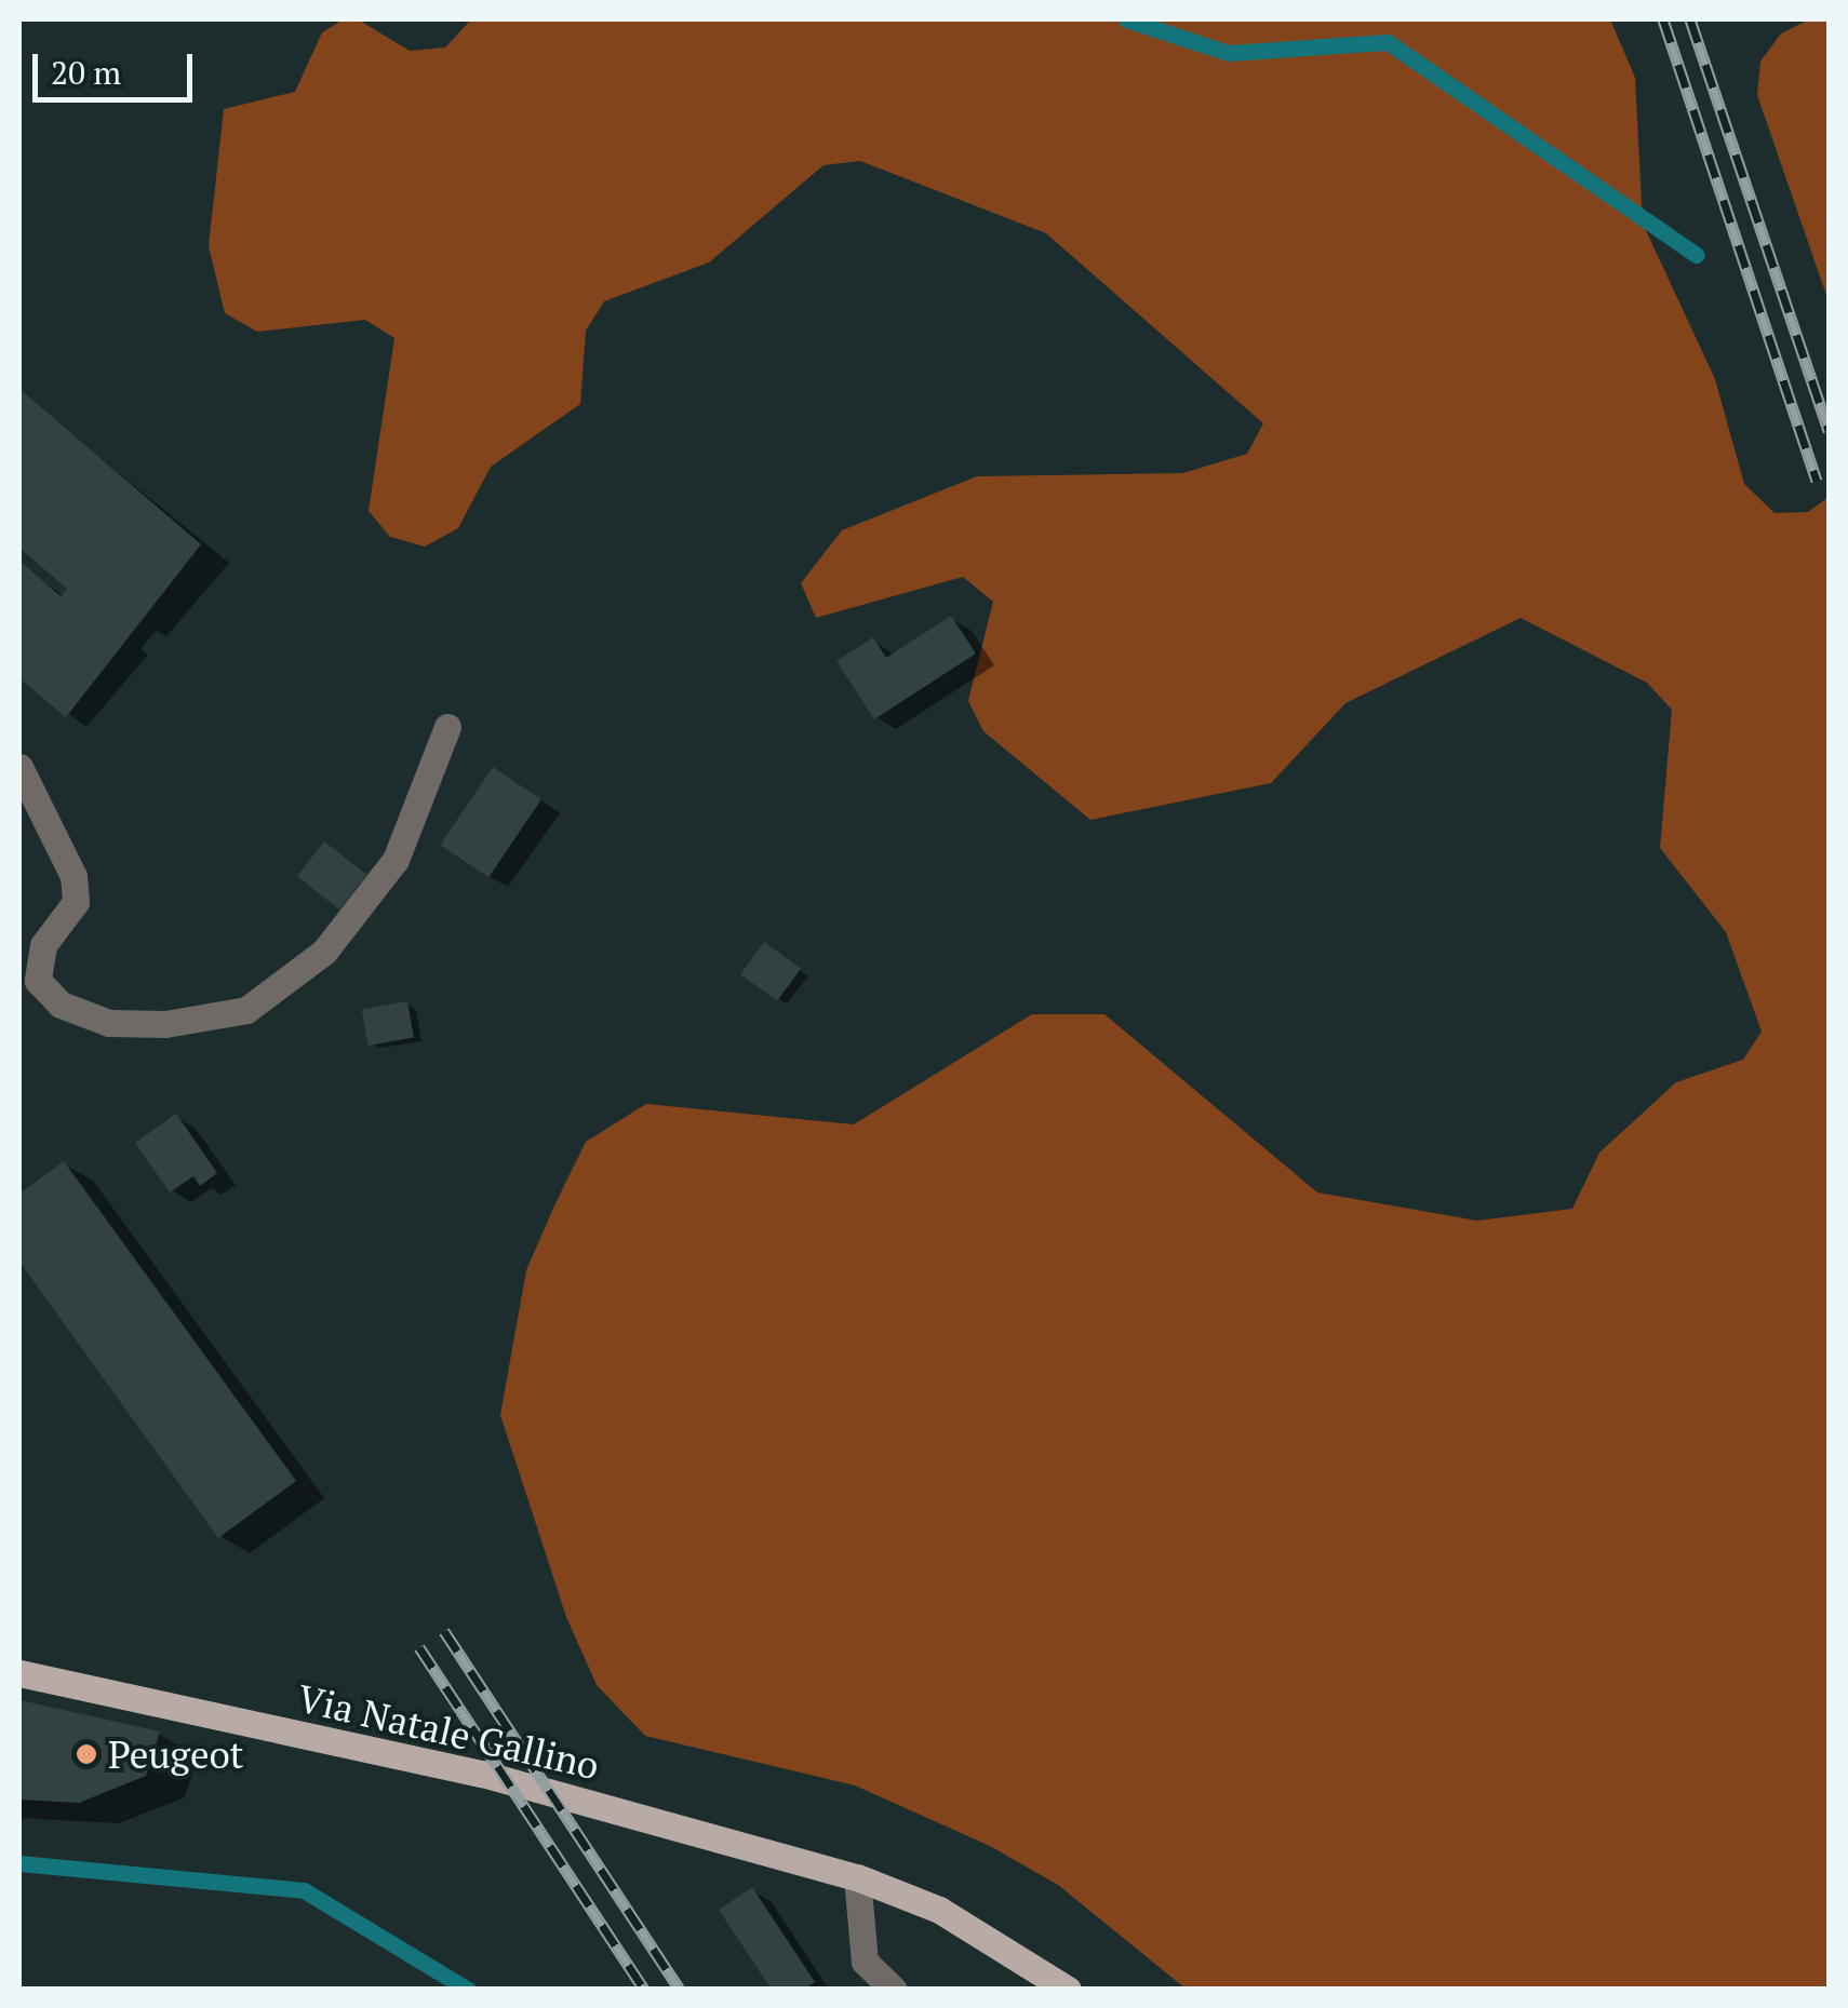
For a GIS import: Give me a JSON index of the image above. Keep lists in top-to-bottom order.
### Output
{
  "streets": {
    "main road": ["Via Natale Gallino"]
  },
  "places": ["Peugeot"],
  "scale_bar": "20 m"
}
